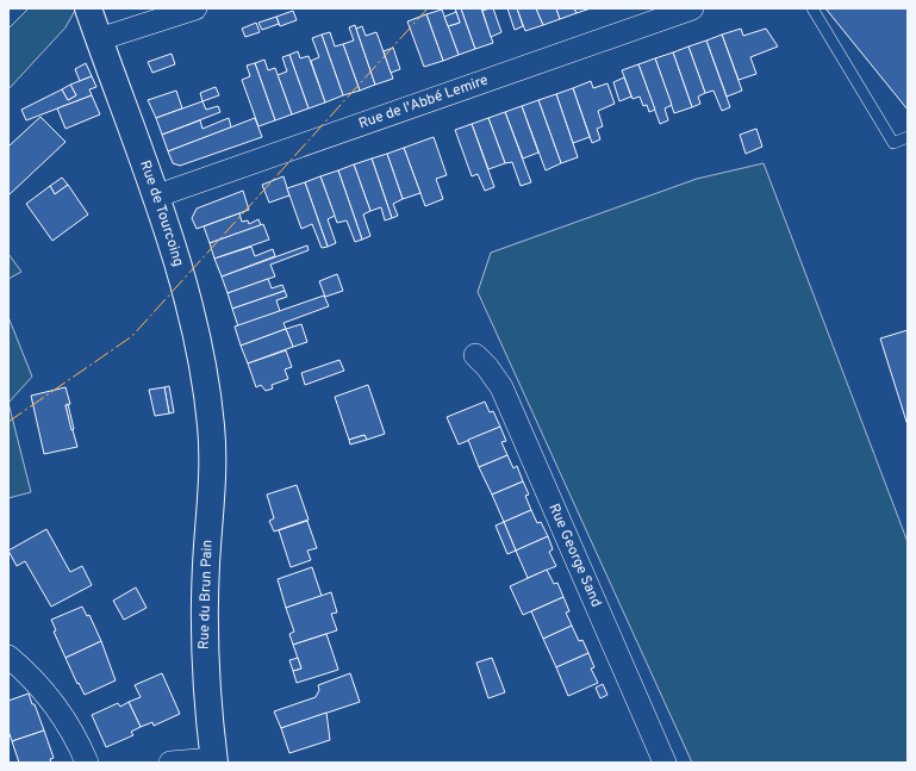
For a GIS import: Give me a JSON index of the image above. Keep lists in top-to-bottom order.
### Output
{
  "streets": {
    "main road": ["Rue de Tourcoing", "Rue du Brun Pain"],
    "street": ["Rue de l'Abbé Lemire", "Rue George Sand"]
  },
  "crossings": [
    ["Rue de l'Abbé Lemire", "Rue de Tourcoing"],
    ["Rue de Tourcoing", "Rue du Brun Pain"]
  ]
}
